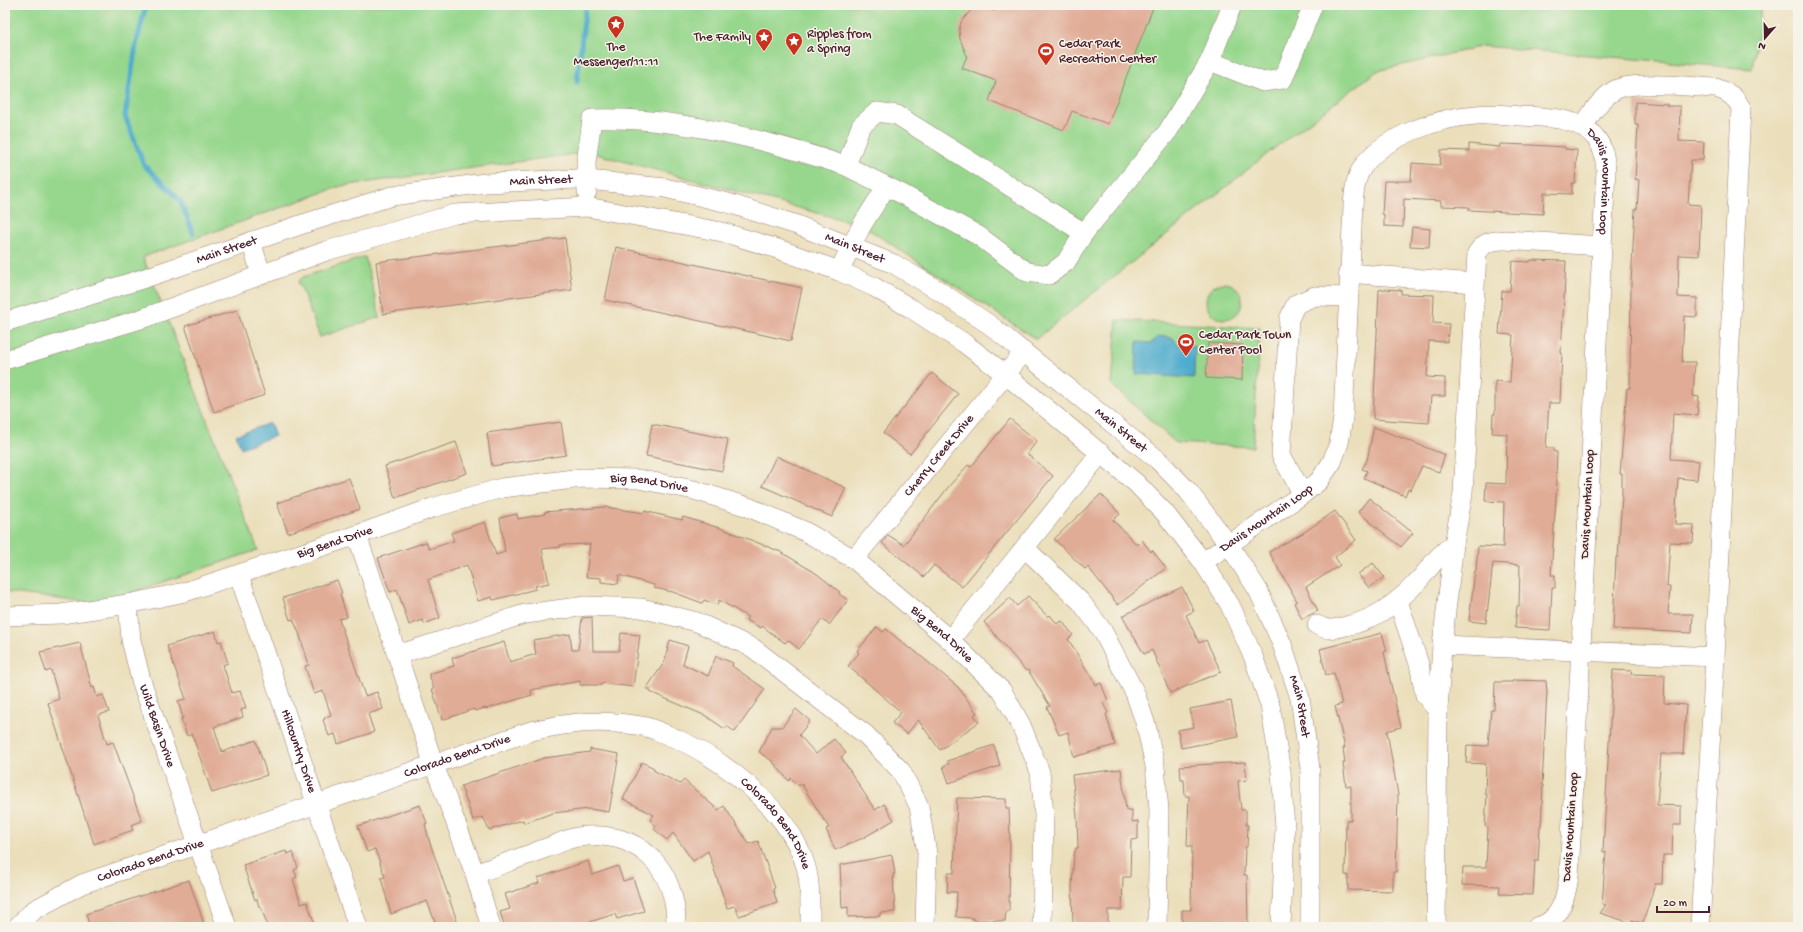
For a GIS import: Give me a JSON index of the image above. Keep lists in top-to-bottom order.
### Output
{
  "streets": {
    "street": [
      "Main Street",
      "Davis Mountain Loop",
      "Cherry Creek Drive",
      "Big Bend Drive",
      "Wild Basin Drive",
      "Hillcountry Drive",
      "Colorado Bend Drive"
    ]
  },
  "crossings": [
    ["Main Street", "Davis Mountain Loop"],
    ["Main Street", "Cherry Creek Drive"],
    ["Cherry Creek Drive", "Big Bend Drive"],
    ["Big Bend Drive", "Wild Basin Drive"],
    ["Big Bend Drive", "Hillcountry Drive"],
    ["Wild Basin Drive", "Colorado Bend Drive"],
    ["Hillcountry Drive", "Colorado Bend Drive"]
  ],
  "places": {
    "place": ["The Messenger/11:11", "The Family", "Ripples from a Spring"],
    "sports": ["Cedar Park Recreation Center", "Cedar Park Town Center Pool"]
  },
  "scale_bar": "20 m",
  "north": "bottom"
}
